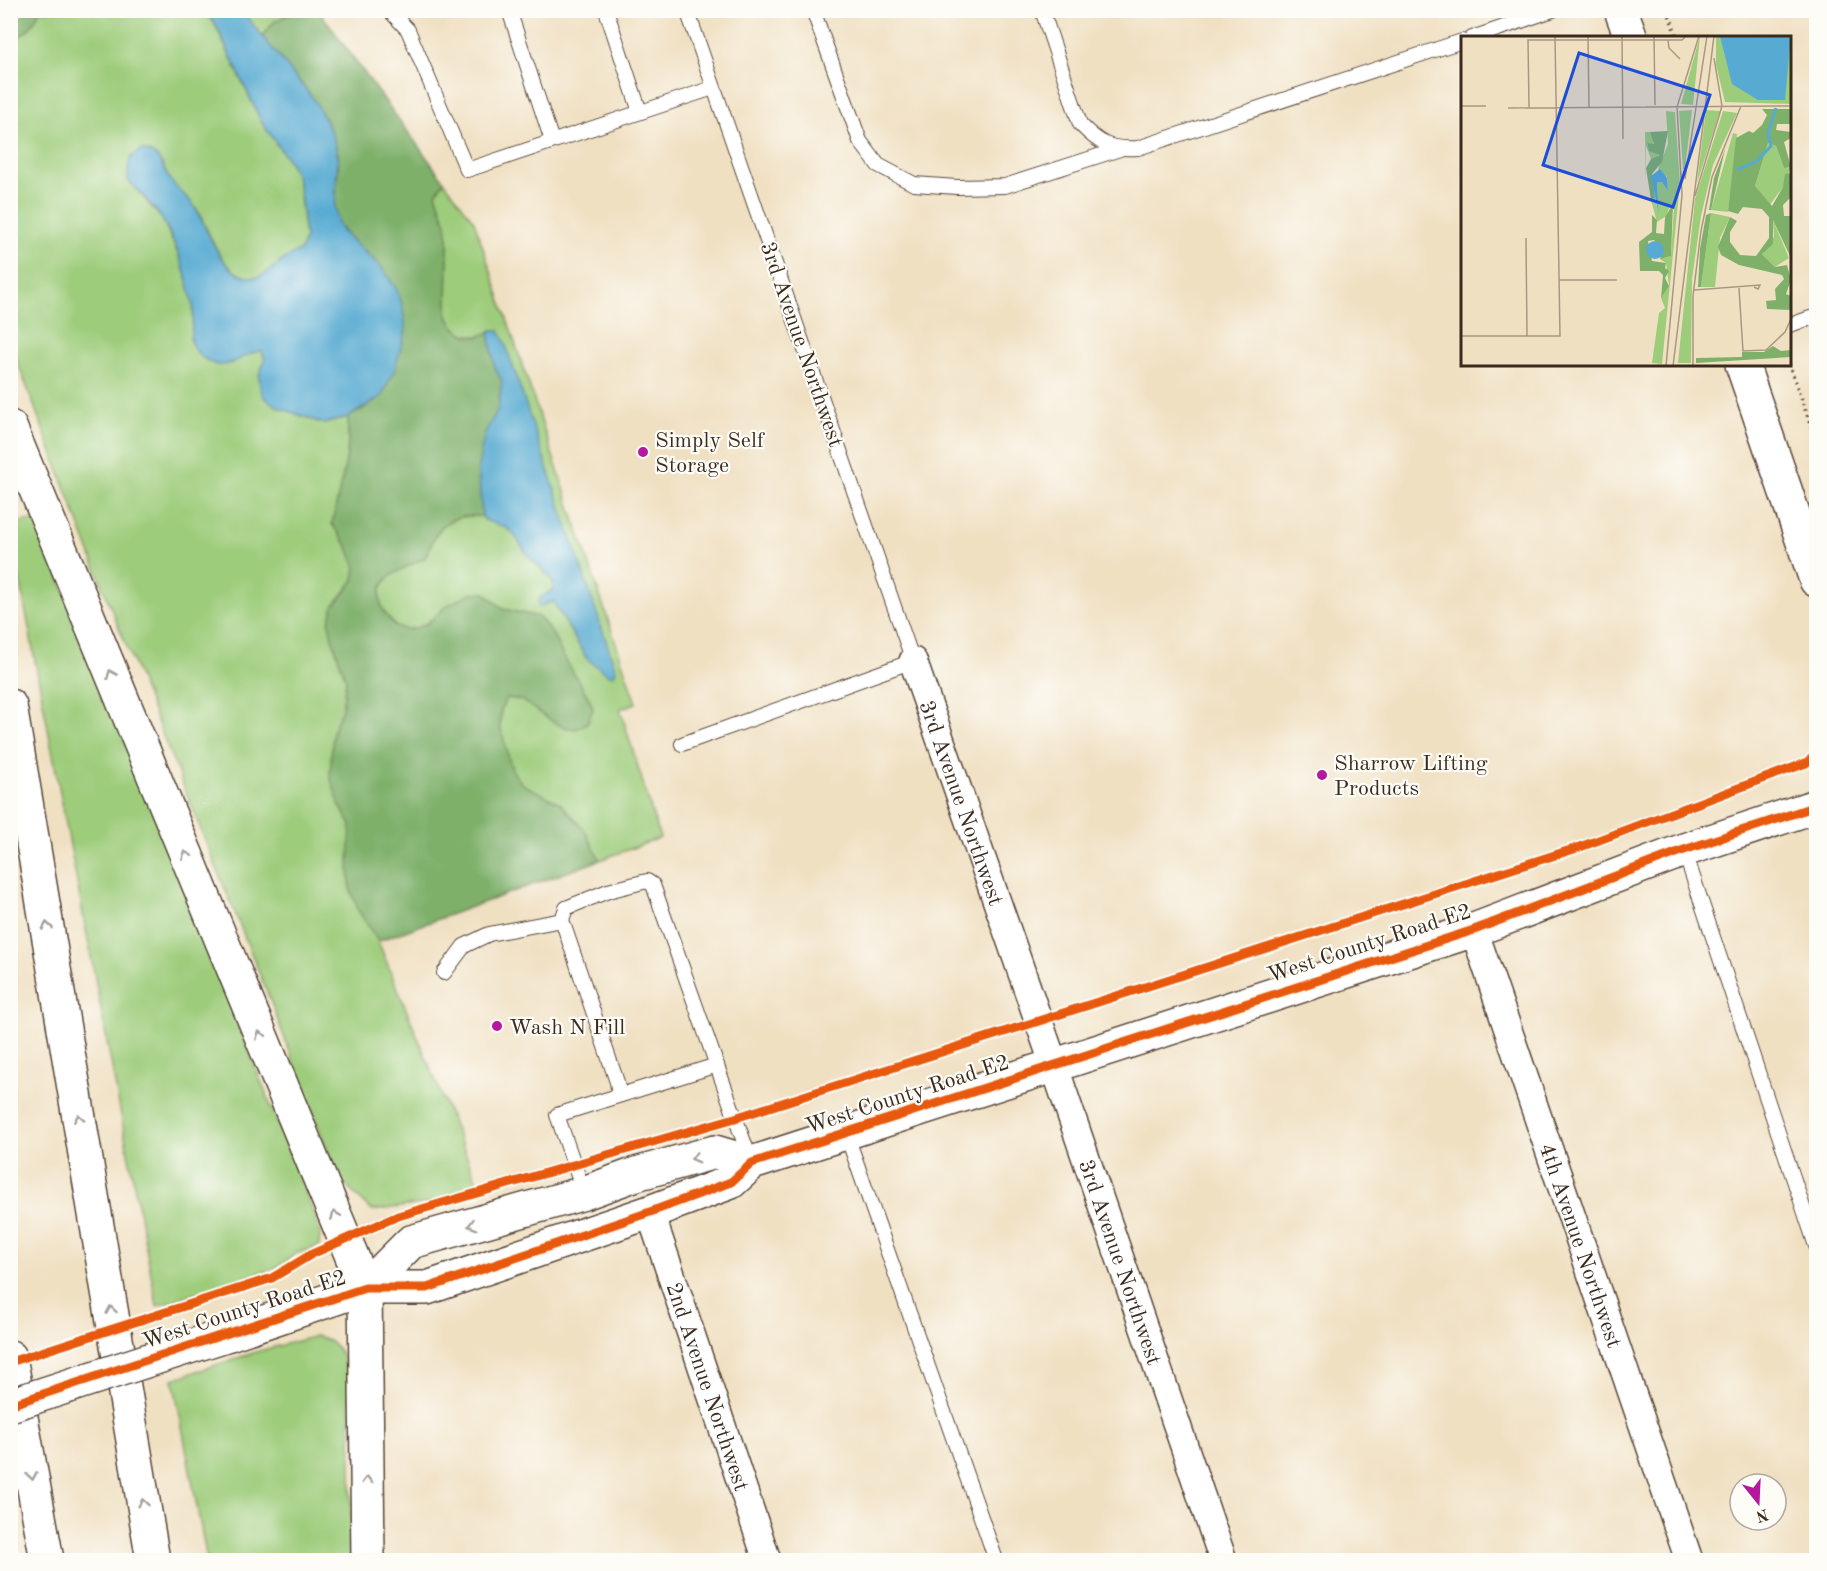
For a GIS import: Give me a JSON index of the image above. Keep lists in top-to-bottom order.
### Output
{
  "streets": {
    "main road": ["West County Road E2"],
    "street": ["3rd Avenue Northwest", "4th Avenue Northwest", "2nd Avenue Northwest"]
  },
  "crossings": [
    ["3rd Avenue Northwest", "West County Road E2"],
    ["West County Road E2", "4th Avenue Northwest"],
    ["West County Road E2", "2nd Avenue Northwest"]
  ],
  "places": ["Simply Self Storage", "Sharrow Lifting Products", "Wash N Fill"],
  "north": "bottom"
}
